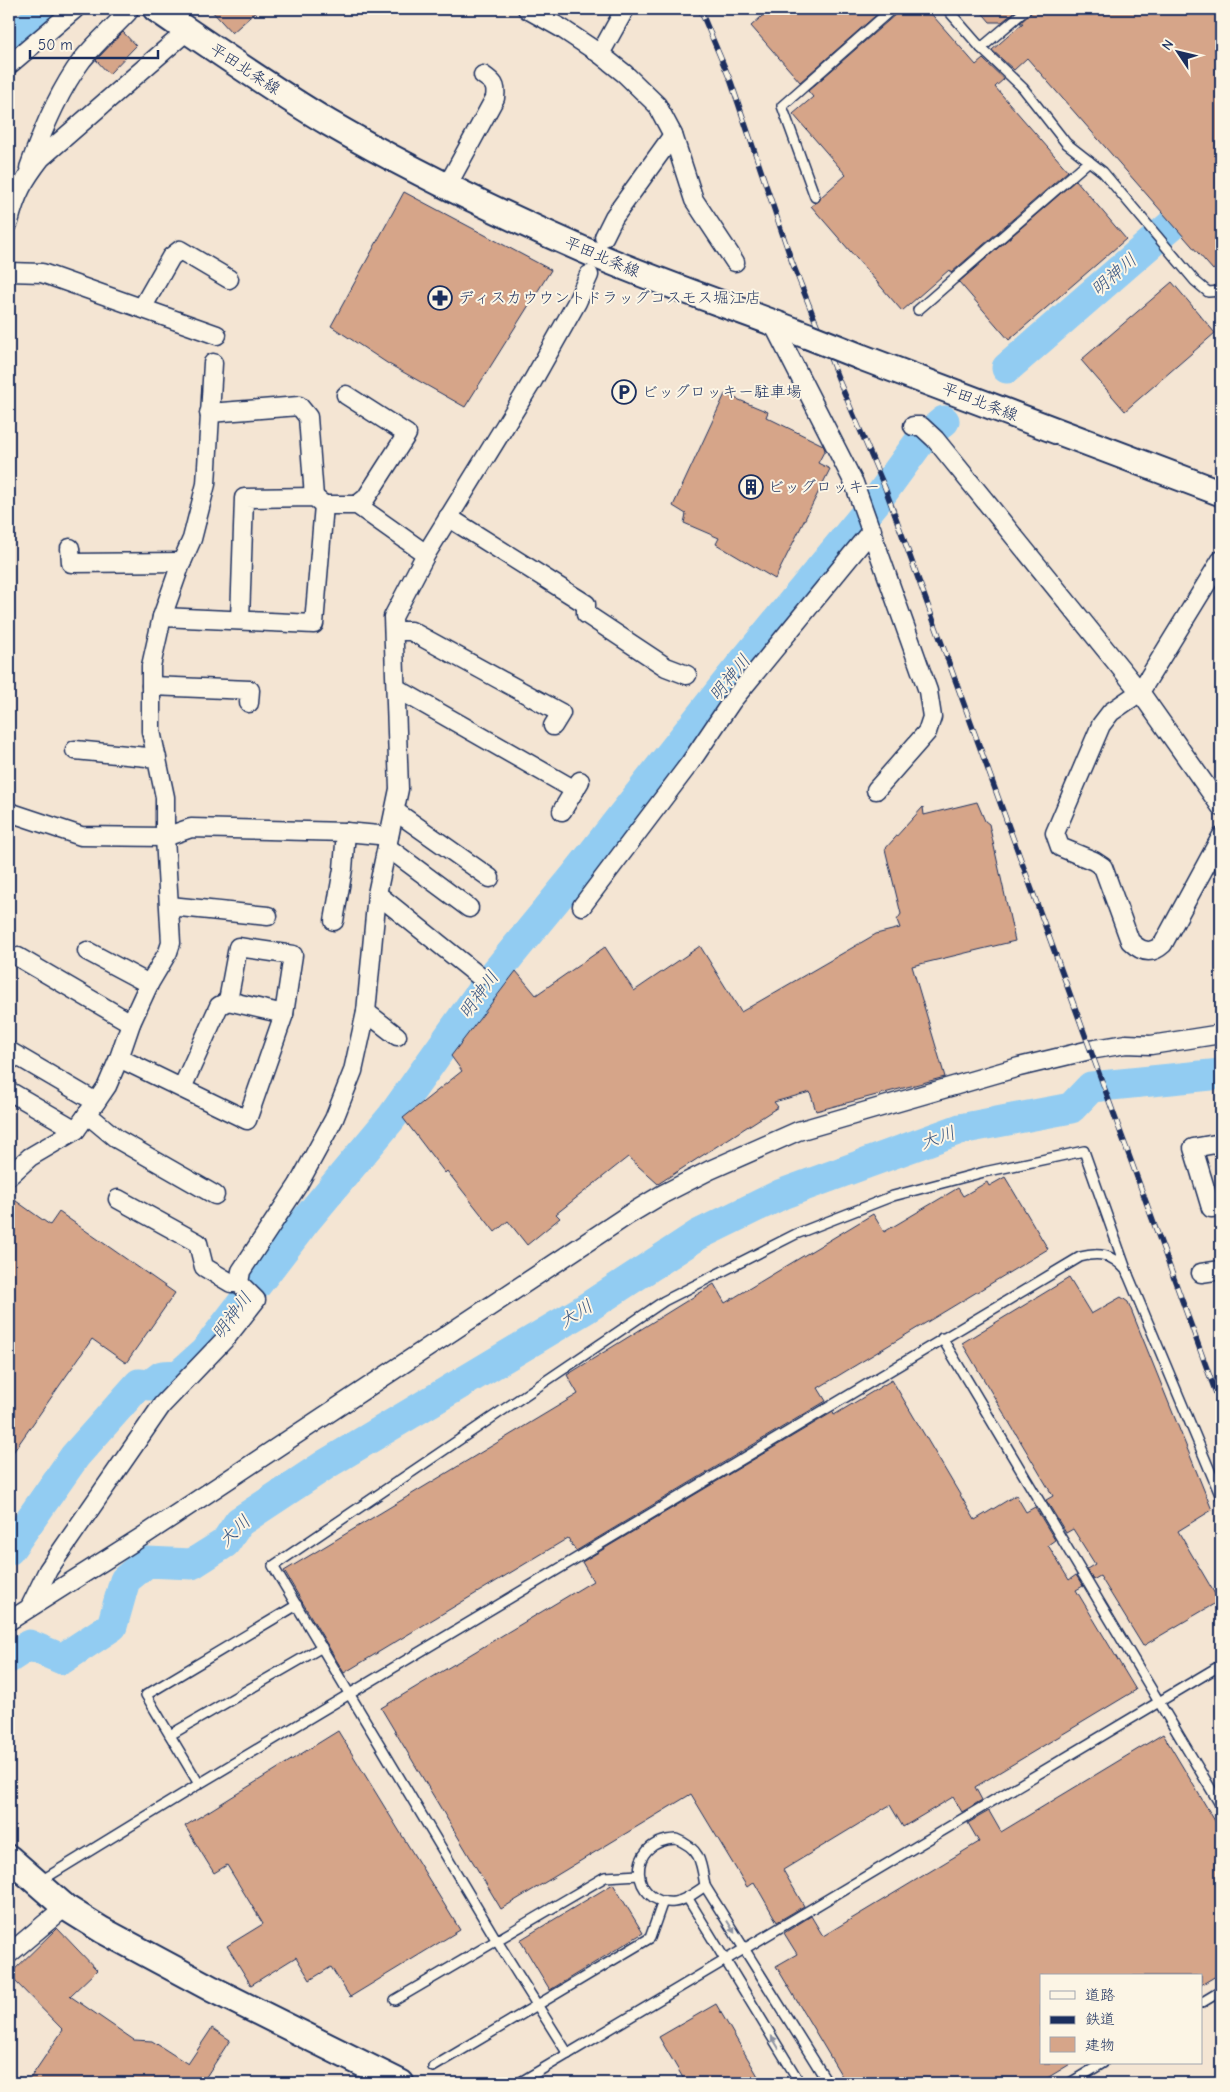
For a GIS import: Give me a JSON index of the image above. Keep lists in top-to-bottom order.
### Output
{
  "streets": {
    "main road": ["平田北条線"]
  },
  "water": ["明神川", "大川"],
  "places": {
    "pharmacy": ["ディスカウウントドラッグコスモス堀江店"],
    "parking": ["ビッグロッキー駐車場"],
    "building": ["ビッグロッキー"]
  },
  "legend": ["道路", "鉄道", "建物"],
  "scale_bar": "50 m",
  "north": "top left"
}
